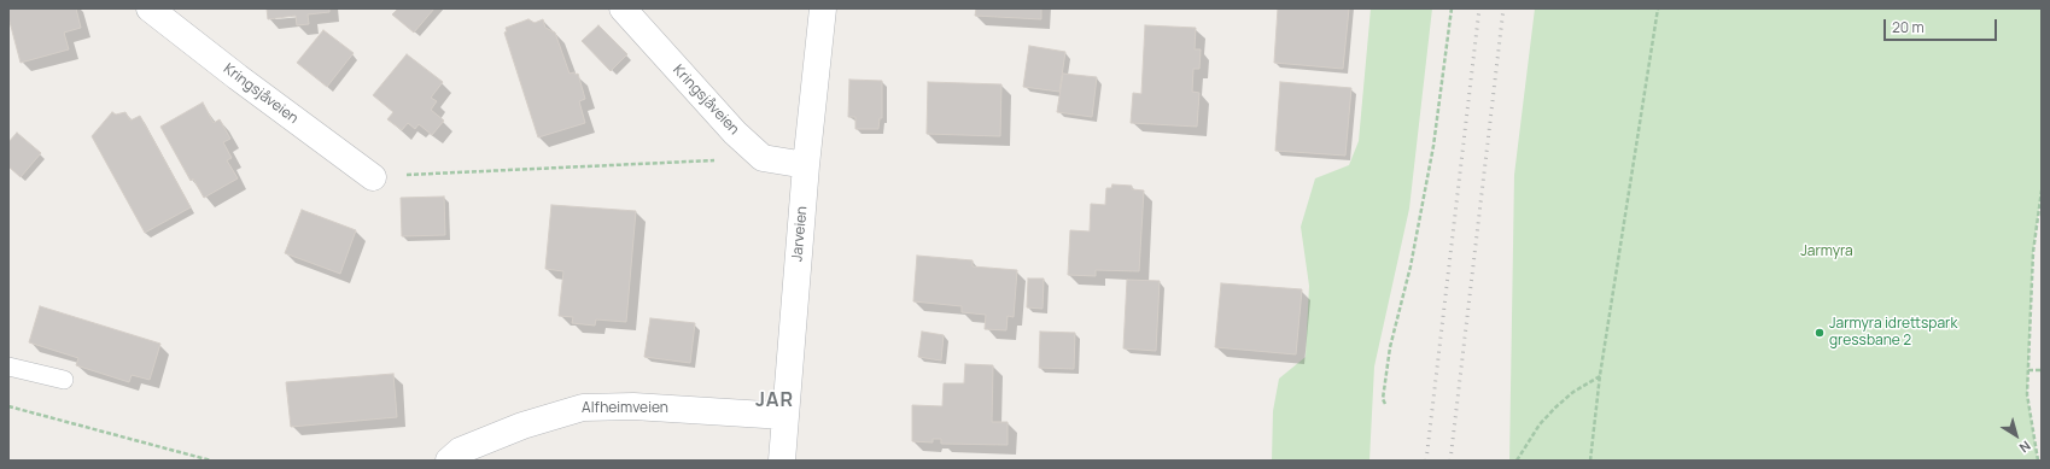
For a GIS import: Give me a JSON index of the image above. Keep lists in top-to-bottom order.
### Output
{
  "streets": {
    "street": ["Kringsjåveien", "Jarveien", "Alfheimveien"]
  },
  "crossings": [
    ["Jarveien", "Alfheimveien"]
  ],
  "districts": ["JAR"],
  "parks": ["Jarmyra"],
  "places": ["Jarmyra idrettspark gressbane 2"],
  "scale_bar": "20 m",
  "north": "bottom right"
}
